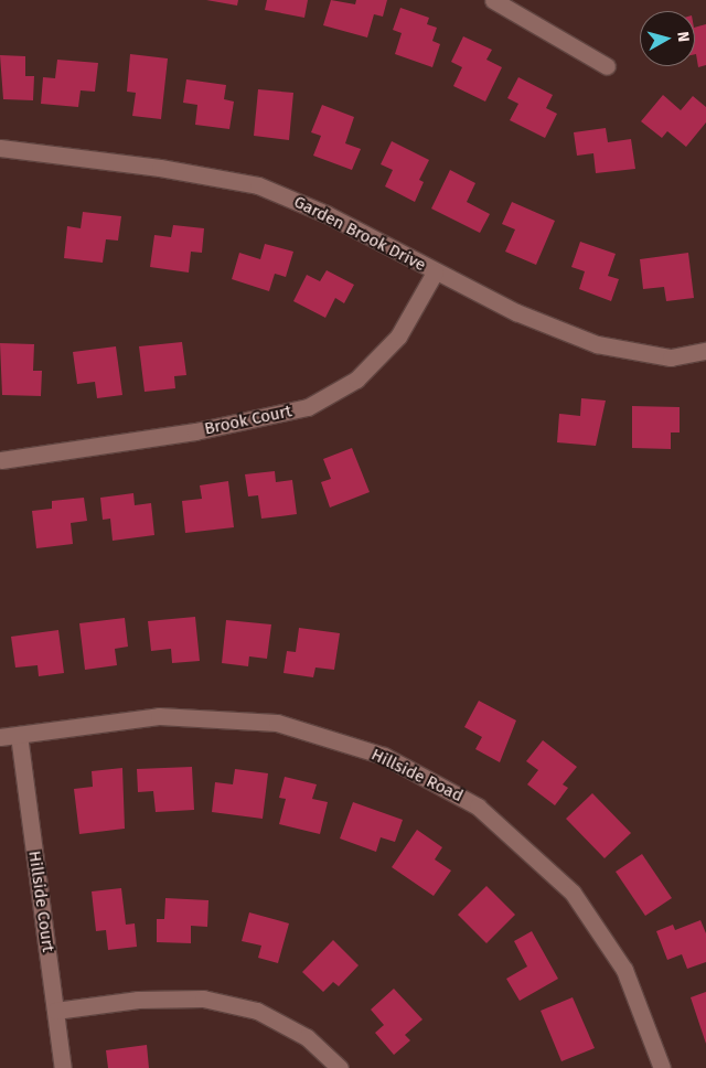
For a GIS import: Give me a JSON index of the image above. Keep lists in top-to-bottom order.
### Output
{
  "streets": {
    "street": [
      "Garden Brook Drive",
      "Brook Court",
      "Hillside Road",
      "Hillside Court"
    ]
  },
  "crossings": [
    ["Garden Brook Drive", "Brook Court"],
    ["Hillside Road", "Hillside Court"]
  ],
  "north": "right"
}
